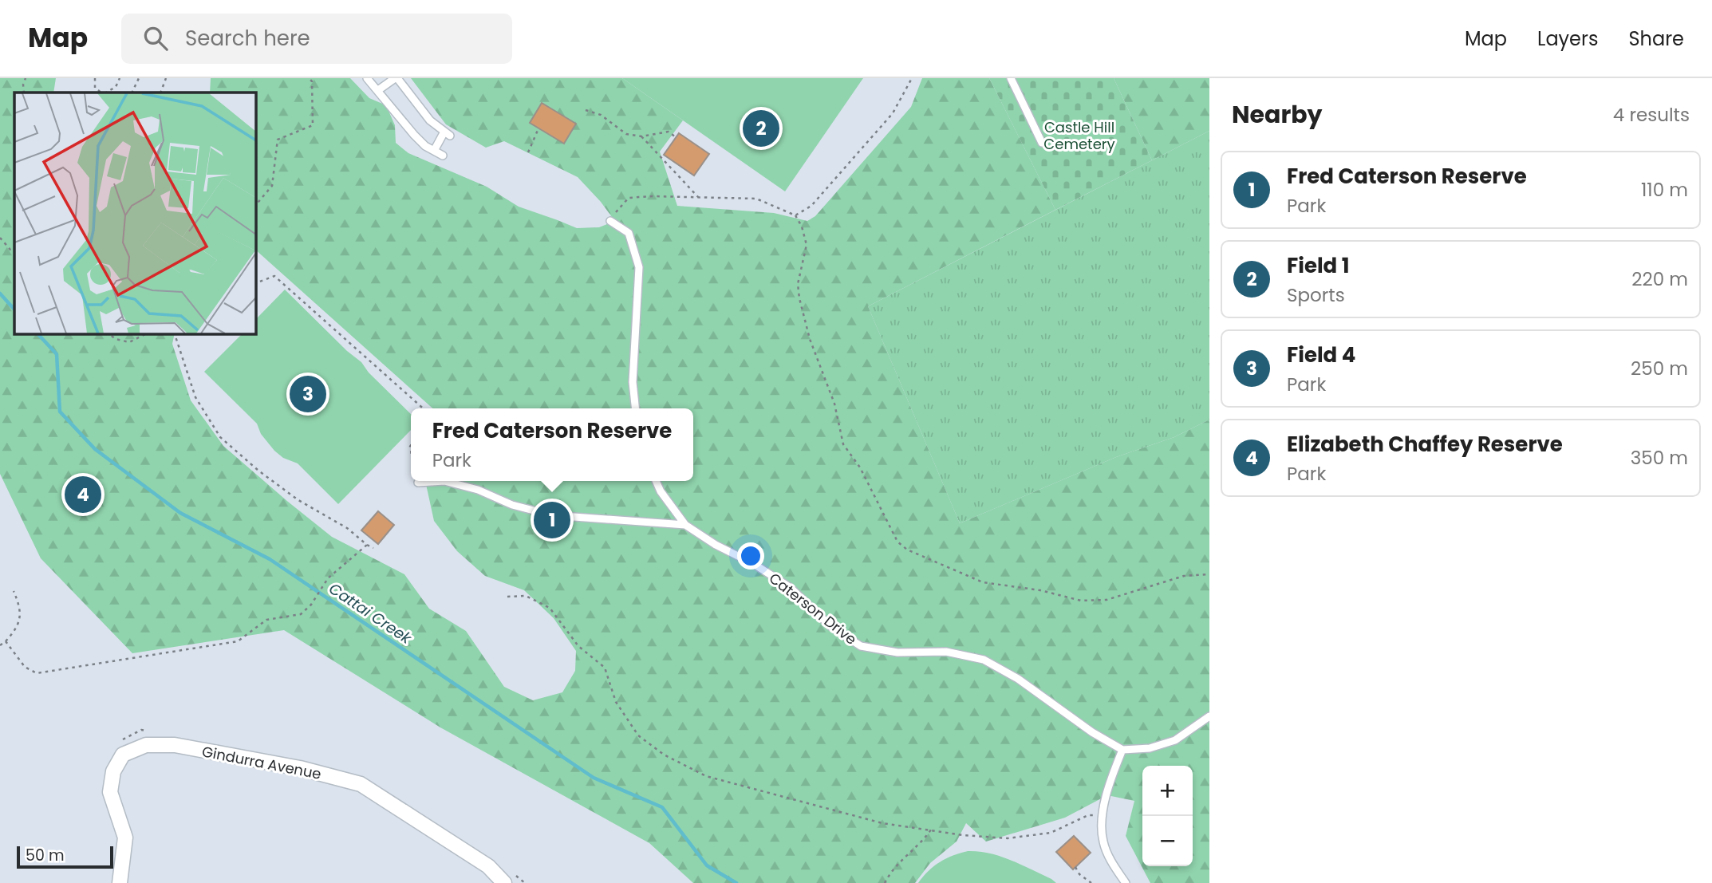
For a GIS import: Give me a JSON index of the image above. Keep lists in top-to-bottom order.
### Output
{
  "streets": {
    "street": ["Gindurra Avenue"],
    "lane": ["Caterson Drive"]
  },
  "water": ["Cattai Creek"],
  "parks": ["Castle Hill Cemetery"],
  "scale_bar": "50 m",
  "page": {
    "header": "Map",
    "search": "Search here",
    "nav": ["Map", "Layers", "Share"],
    "heading": ["Nearby", "4 results"],
    "pins": [
      "2",
      "3",
      "4",
      "1"
    ],
    "list": [
      {
        "mark": "1",
        "name": "Fred Caterson Reserve",
        "note": "Park",
        "value": "110 m"
      },
      {
        "mark": "2",
        "name": "Field 1",
        "note": "Sports",
        "value": "220 m"
      },
      {
        "mark": "3",
        "name": "Field 4",
        "note": "Park",
        "value": "250 m"
      },
      {
        "mark": "4",
        "name": "Elizabeth Chaffey Reserve",
        "note": "Park",
        "value": "350 m"
      }
    ],
    "popup": ["Fred Caterson Reserve", "Park"],
    "map_buttons": ["+", "−"],
    "scale": "50 m"
  }
}
